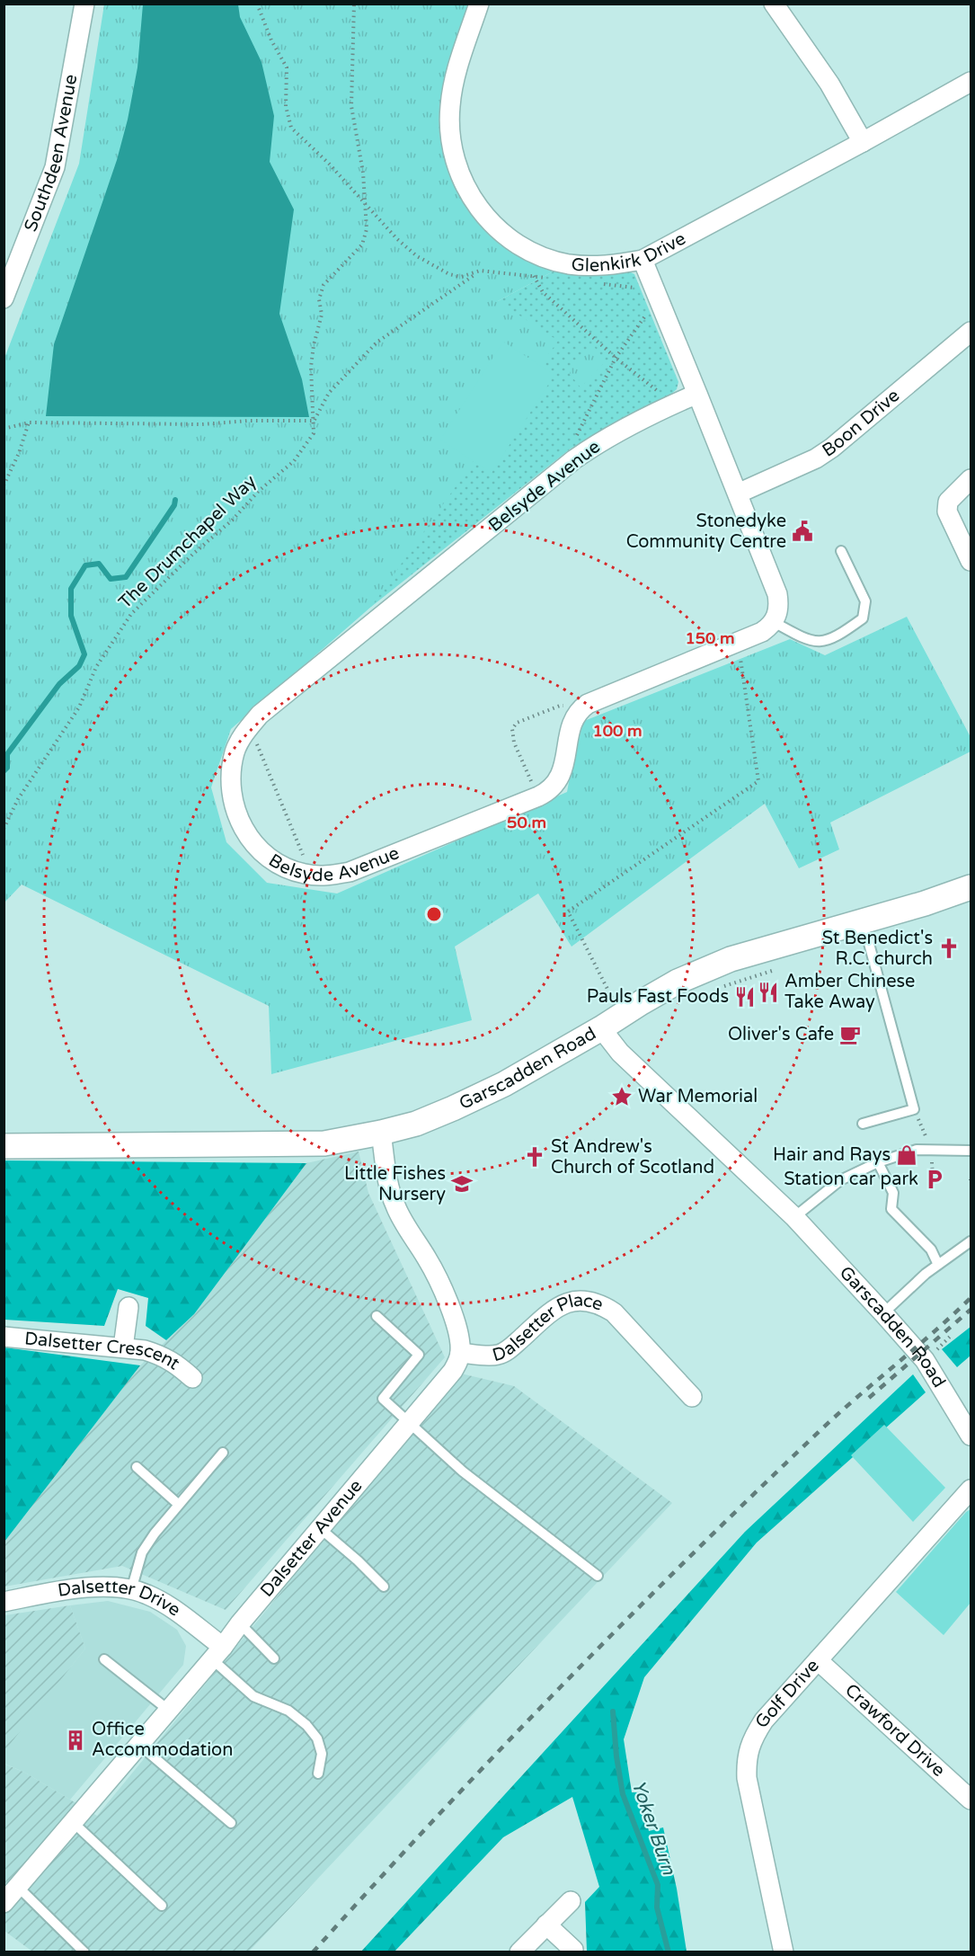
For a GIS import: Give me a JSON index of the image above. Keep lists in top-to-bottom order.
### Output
{
  "streets": {
    "street": [
      "Southdeen Avenue",
      "Glenkirk Drive",
      "Boon Drive",
      "Belsyde Avenue",
      "Garscadden Road",
      "Dalsetter Place",
      "Dalsetter Crescent",
      "Dalsetter Avenue",
      "Dalsetter Drive",
      "Golf Drive",
      "Crawford Drive"
    ],
    "path": ["The Drumchapel Way"]
  },
  "crossings": [
    ["Dalsetter Place", "Dalsetter Avenue"],
    ["Dalsetter Avenue", "Dalsetter Drive"],
    ["Golf Drive", "Crawford Drive"]
  ],
  "water": ["Yoker Burn"],
  "places": {
    "public building": ["Stonedyke Community Centre"],
    "church": ["St Benedict's R.C. church", "St Andrew's Church of Scotland"],
    "restaurant": ["Amber Chinese Take Away", "Pauls Fast Foods"],
    "cafe": ["Oliver's Cafe"],
    "place": ["War Memorial"],
    "shop": ["Hair and Rays"],
    "parking": ["Station car park"],
    "school or university": ["Little Fishes Nursery"],
    "building": ["Office Accommodation"]
  },
  "rings": ["150 m", "100 m", "50 m"]
}
